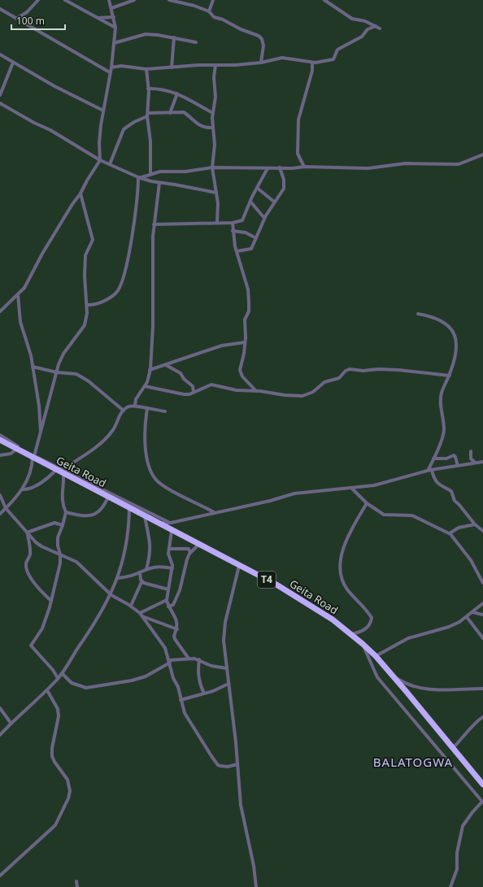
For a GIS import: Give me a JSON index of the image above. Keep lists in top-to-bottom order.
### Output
{
  "streets": {
    "highway": ["Geita Road", "T4"]
  },
  "districts": ["BALATOGWA"],
  "scale_bar": "100 m"
}
